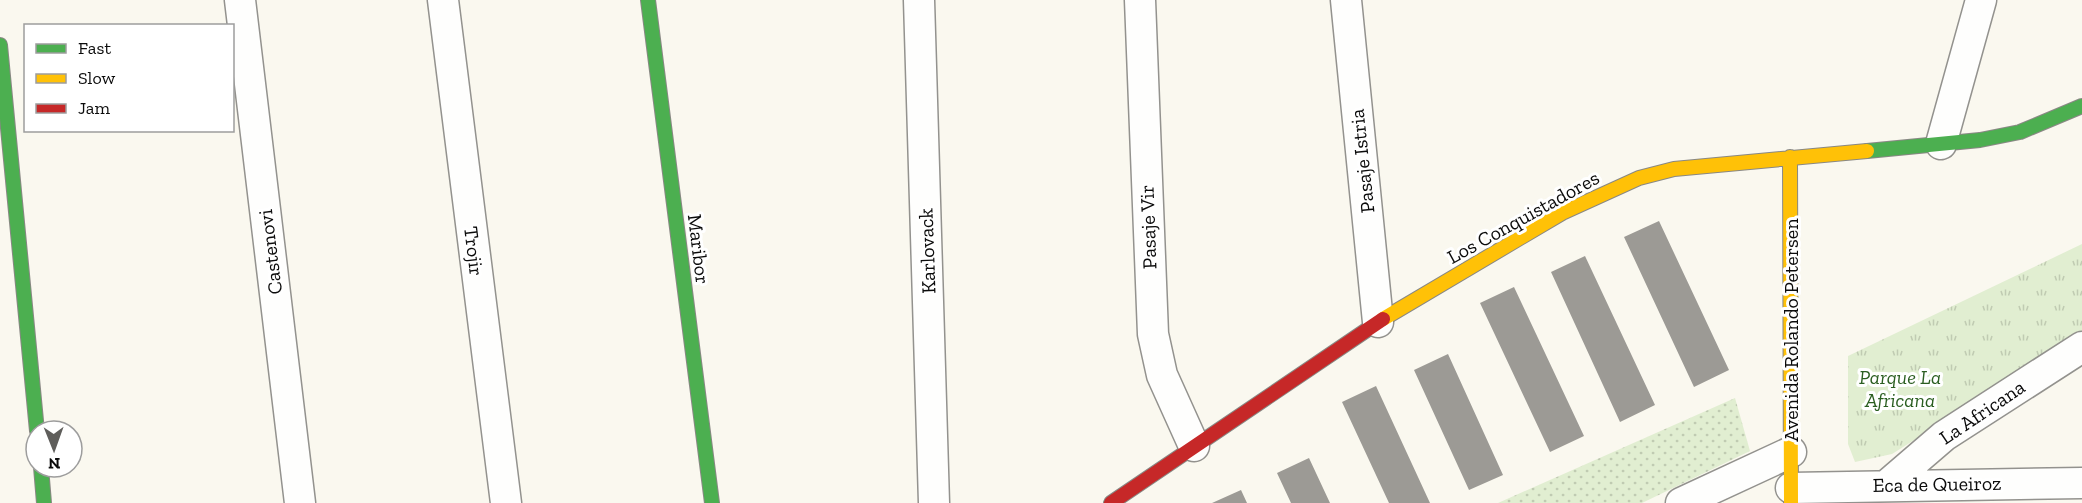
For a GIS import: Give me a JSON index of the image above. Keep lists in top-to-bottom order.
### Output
{
  "streets": {
    "street": [
      "Pasaje Istria",
      "Los Conquistadores",
      "Pasaje Vir",
      "Maribor",
      "Trojir",
      "Karlovack",
      "Castenovi",
      "Avenida Rolando Petersen",
      "La Africana",
      "Eca de Queiroz"
    ]
  },
  "crossings": [
    ["Pasaje Istria", "Los Conquistadores"],
    ["Los Conquistadores", "Pasaje Vir"],
    ["Los Conquistadores", "Avenida Rolando Petersen"],
    ["Avenida Rolando Petersen", "Eca de Queiroz"],
    ["La Africana", "Eca de Queiroz"]
  ],
  "parks": ["Parque La Africana"],
  "legend": ["Fast", "Slow", "Jam"],
  "north": "bottom"
}
